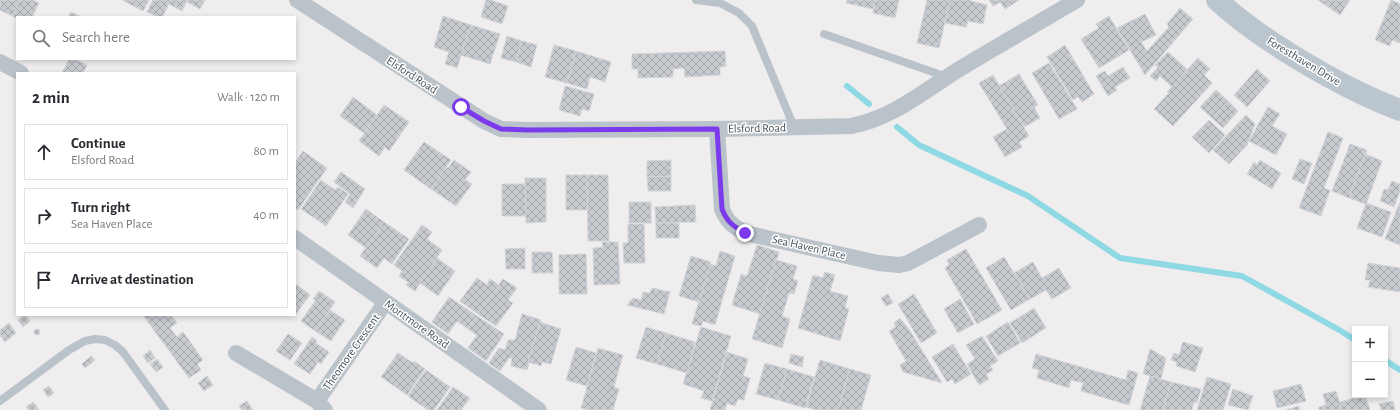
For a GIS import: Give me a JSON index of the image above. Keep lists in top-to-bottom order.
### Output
{
  "streets": {
    "street": [
      "Foresthaven Drive",
      "Elsford Road",
      "Sea Haven Place",
      "Montmore Road",
      "Theomore Crescent"
    ]
  },
  "crossings": [
    ["Elsford Road", "Sea Haven Place"],
    ["Montmore Road", "Theomore Crescent"]
  ],
  "page": {
    "search": "Search here",
    "heading": ["2 min", "Walk · 120 m"],
    "list": [
      ["Continue", "Elsford Road", "80 m"],
      ["Turn right", "Sea Haven Place", "40 m"],
      "Arrive at destination"
    ],
    "map_buttons": ["+", "−"]
  }
}
